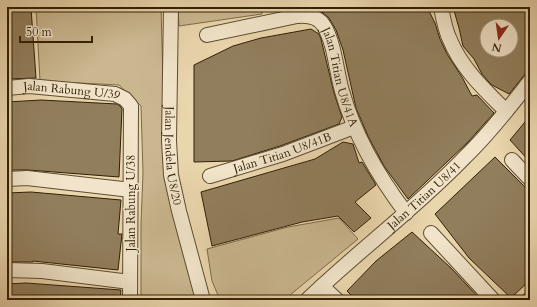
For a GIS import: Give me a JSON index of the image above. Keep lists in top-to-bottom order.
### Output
{
  "streets": {
    "street": [
      "Jalan Titian U8/41A",
      "Jalan Rabung U/39",
      "Jalan Titian U8/41B",
      "Jalan Jendela U8/20",
      "Jalan Titian U8/41",
      "Jalan Rabung U/38"
    ]
  },
  "crossings": [
    ["Jalan Titian U8/41A", "Jalan Titian U8/41B"],
    ["Jalan Titian U8/41A", "Jalan Titian U8/41"],
    ["Jalan Rabung U/39", "Jalan Rabung U/38"]
  ],
  "scale_bar": "50 m",
  "north": "bottom"
}
